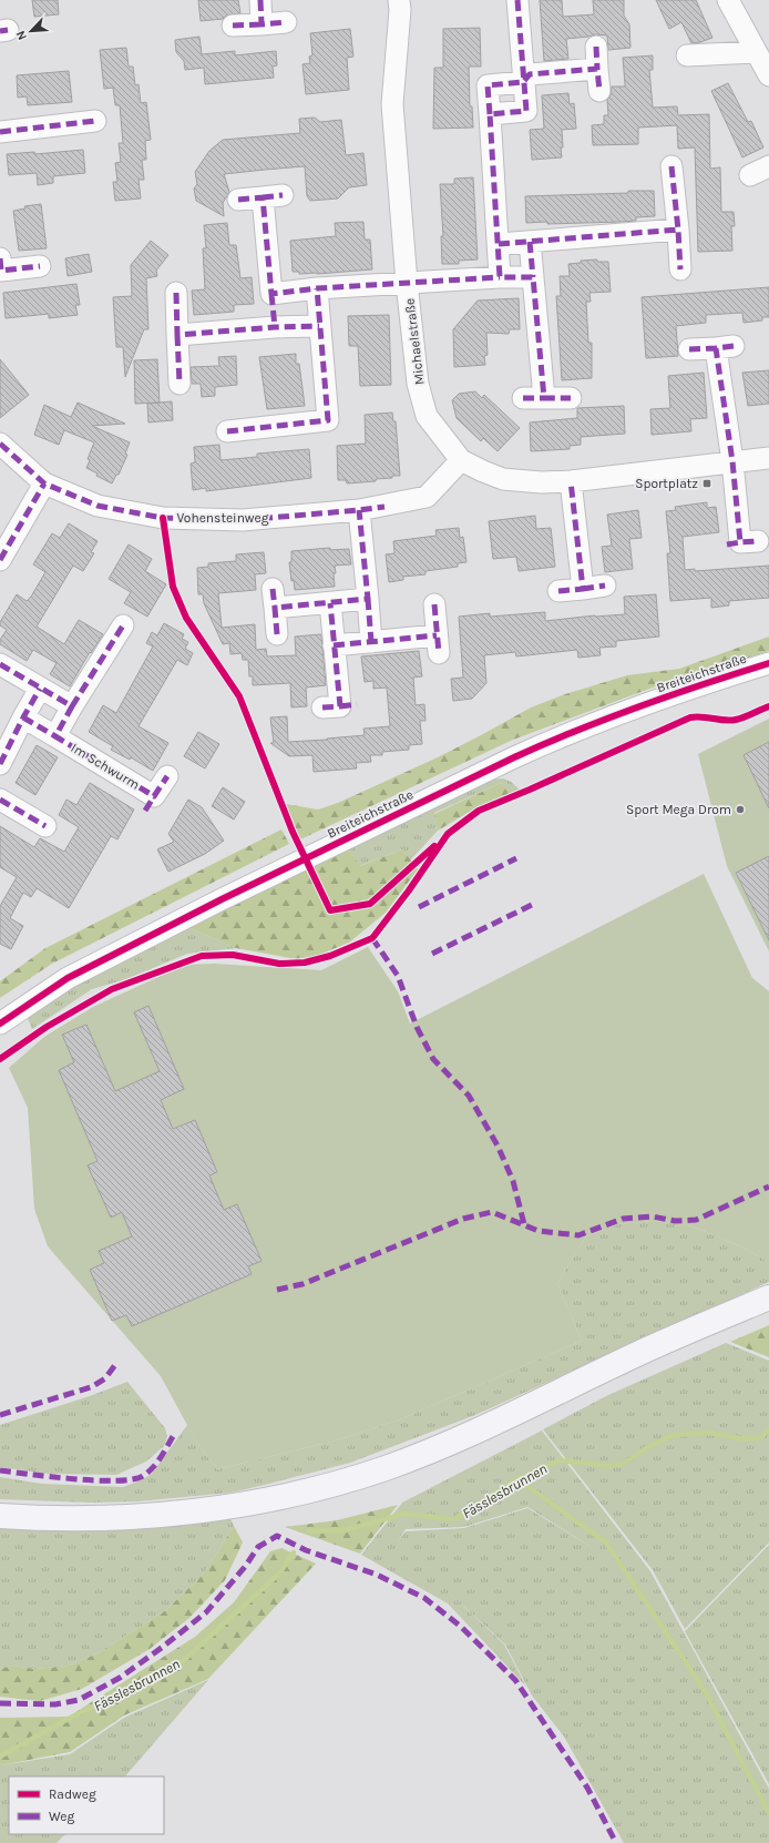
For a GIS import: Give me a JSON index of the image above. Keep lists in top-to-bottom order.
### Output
{
  "streets": {
    "street": [
      "Michaelstraße",
      "Vohensteinweg",
      "Breiteichstraße",
      "Im Schwurm"
    ]
  },
  "crossings": [
    ["Michaelstraße", "Vohensteinweg"]
  ],
  "water": ["Fässlesbrunnen"],
  "places": {
    "transit": ["Sportplatz"],
    "other": ["Sport Mega Drom"]
  },
  "legend": ["Radweg", "Weg"],
  "north": "bottom left"
}
